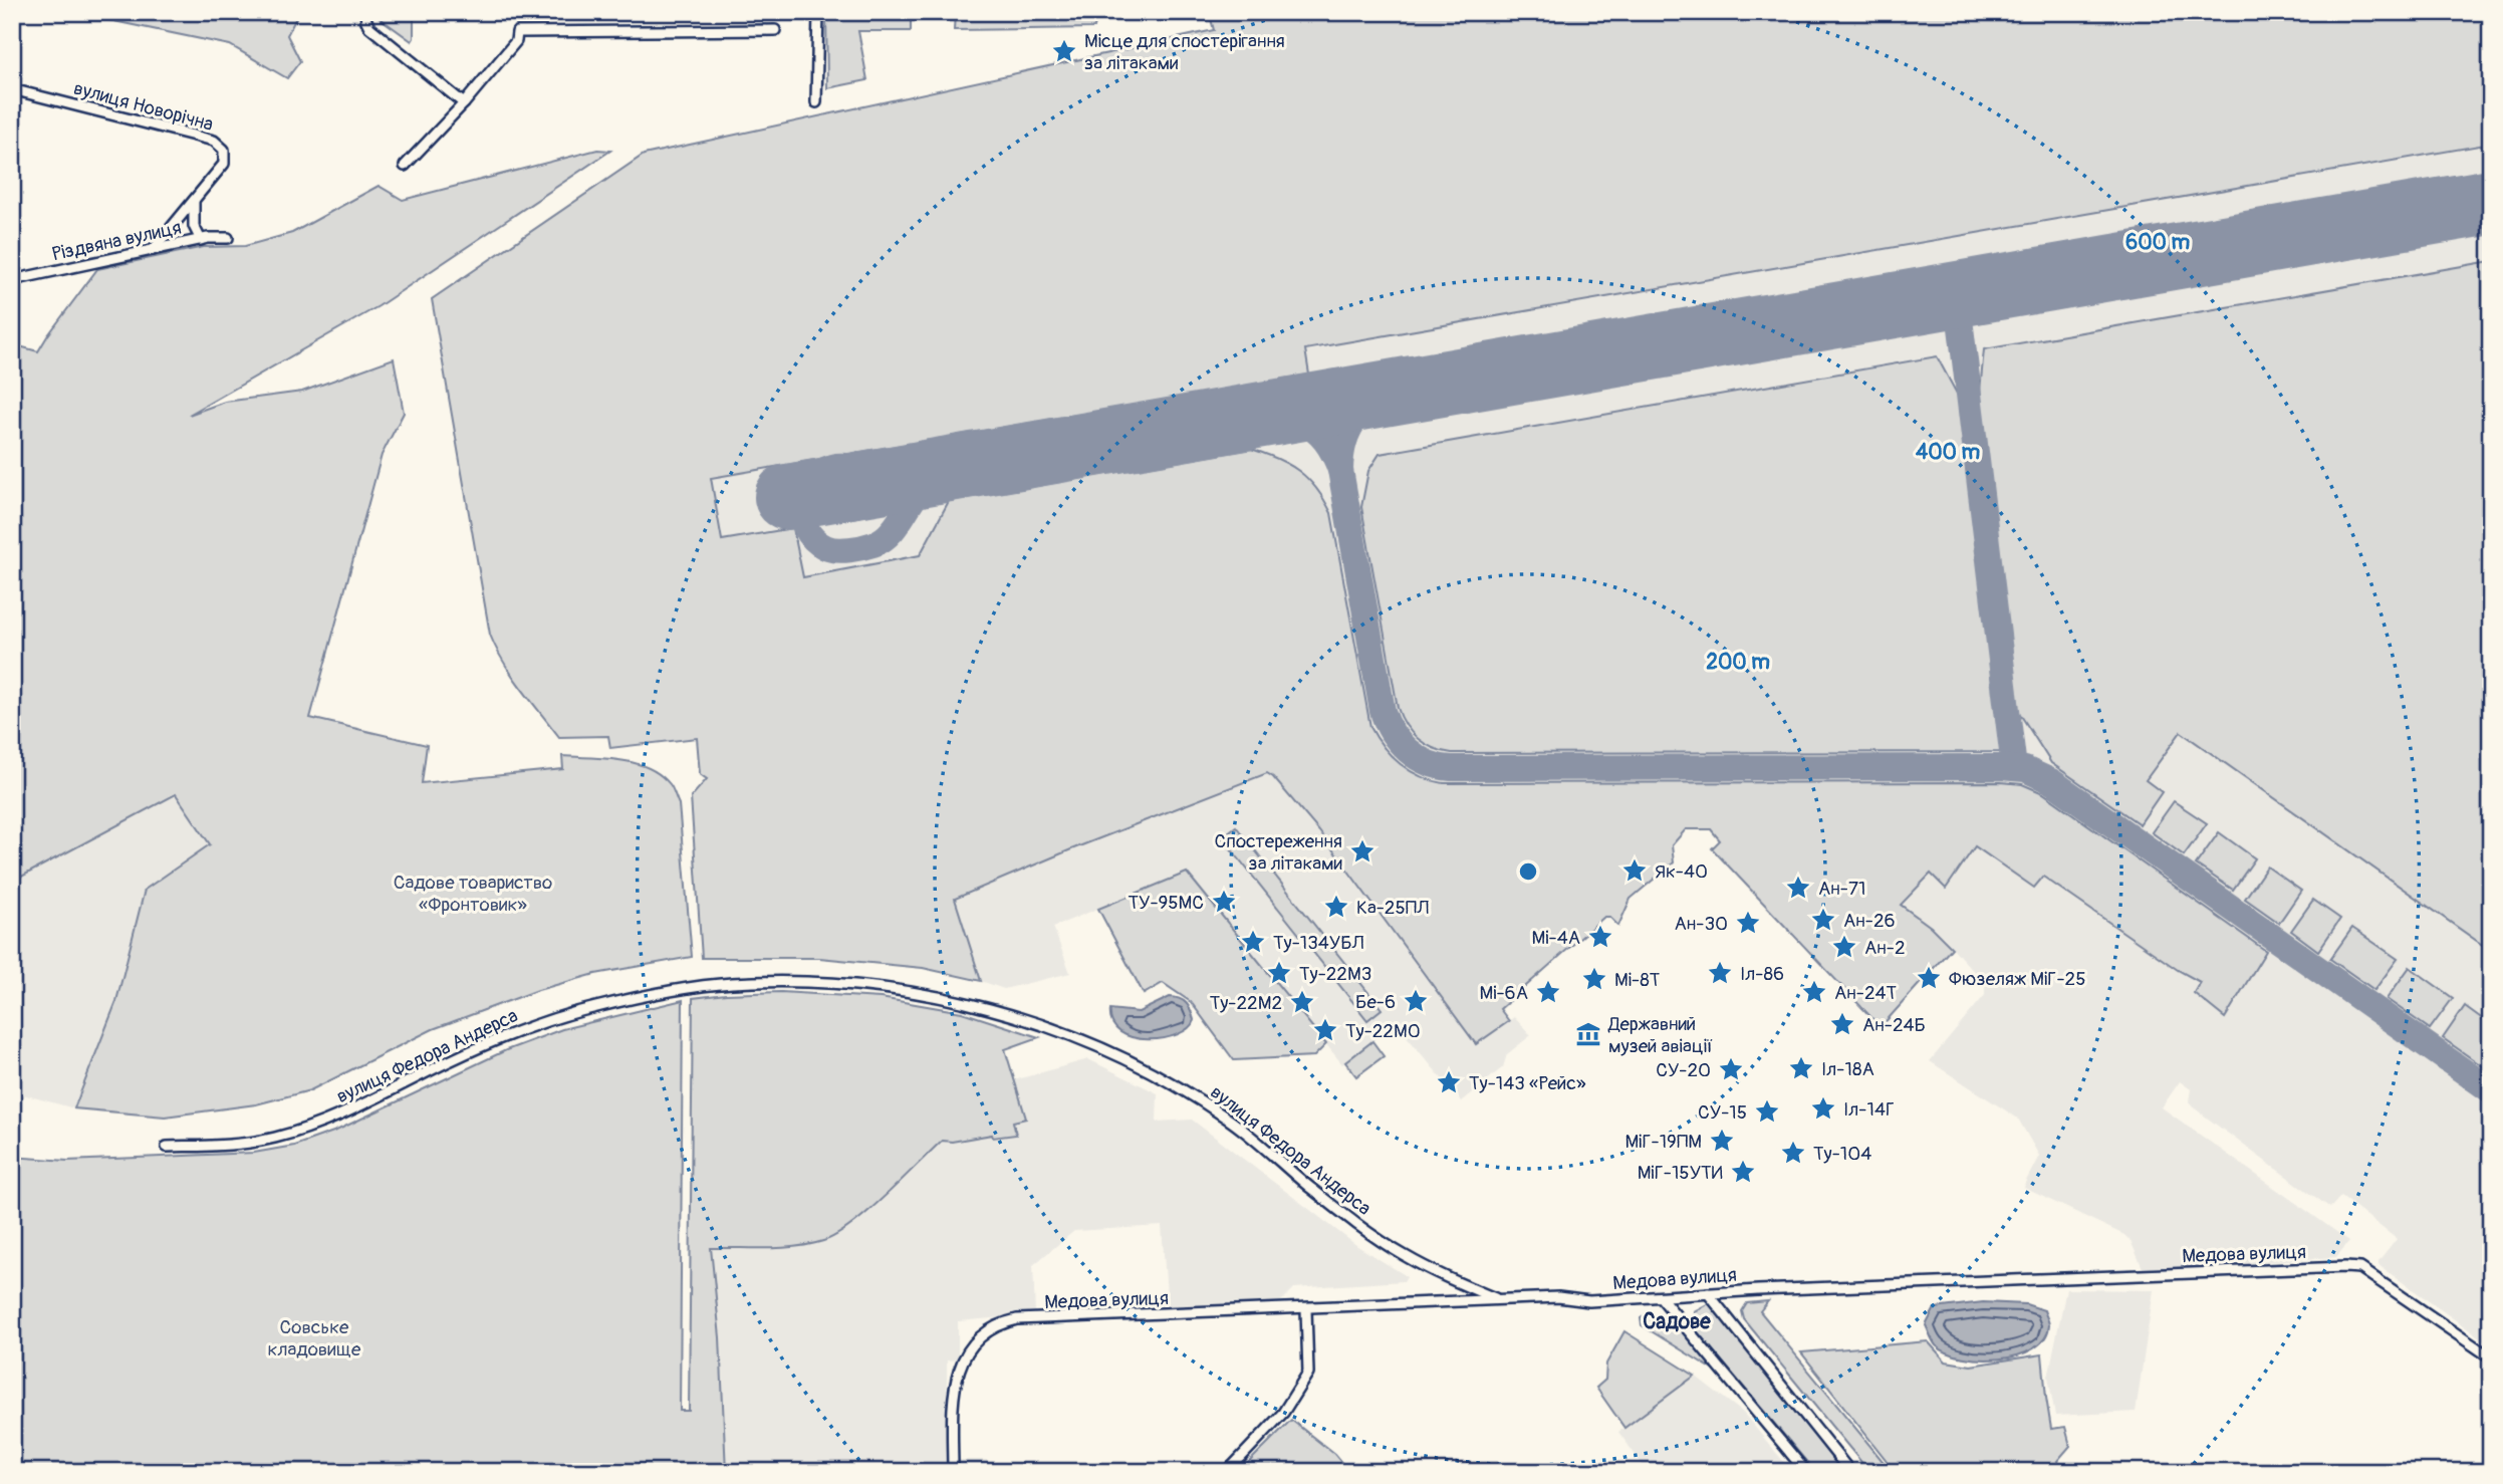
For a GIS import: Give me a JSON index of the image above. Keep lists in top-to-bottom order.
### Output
{
  "streets": {
    "street": [
      "вулиця Новорічна",
      "Різдвяна вулиця",
      "вулиця Федора Андерса",
      "Медова вулиця"
    ]
  },
  "crossings": [
    ["вулиця Новорічна", "Різдвяна вулиця"],
    ["вулиця Федора Андерса", "Медова вулиця"]
  ],
  "districts": ["Садове"],
  "parks": ["Садове товариство «Фронтовик»", "Совське кладовище"],
  "places": {
    "place": [
      "Місце для спостерігання за літаками",
      "Спостереження за літаками",
      "Як-40",
      "Ан-71",
      "ТУ-95МС",
      "Ка-25ПЛ",
      "Ан-26",
      "Ан-30",
      "Мі-4А",
      "Ту-134УБЛ",
      "Ан-2",
      "Ту-22М3",
      "Іл-86",
      "Фюзеляж МіГ-25",
      "Мі-8Т",
      "Мі-6А",
      "Ан-24Т",
      "Бе-6",
      "Ту-22М2",
      "Ан-24Б",
      "Ту-22М0",
      "Іл-18А",
      "СУ-20",
      "Ту-143 «Рейс»",
      "Іл-14Г",
      "СУ-15",
      "МіГ-19ПМ",
      "Ту-104",
      "МіГ-15УТИ"
    ],
    "museum": ["Державний музей авіації"]
  },
  "rings": ["600 m", "400 m", "200 m"]
}
